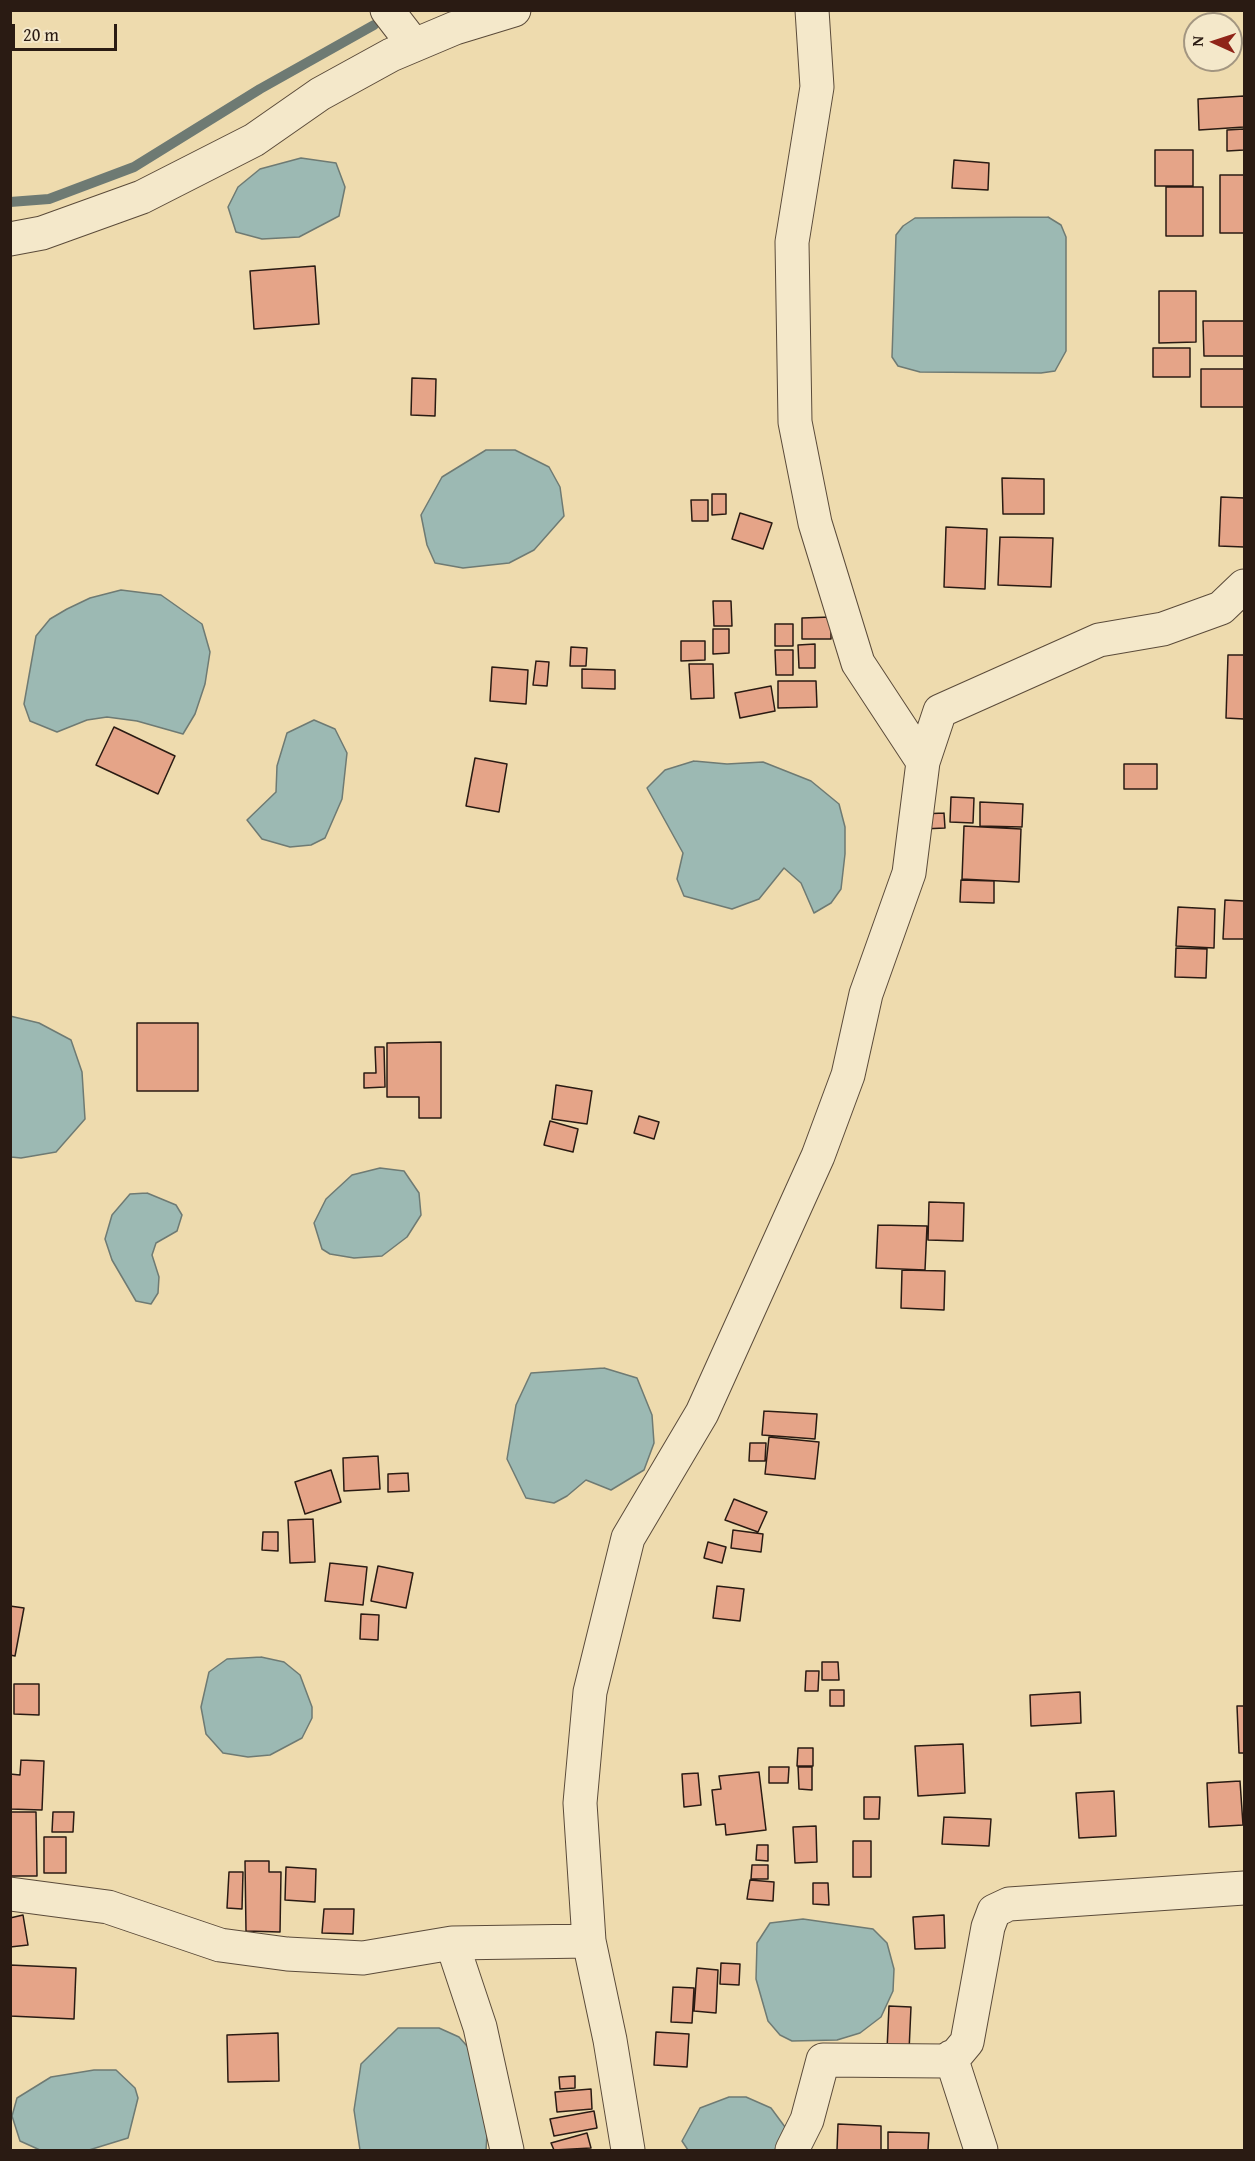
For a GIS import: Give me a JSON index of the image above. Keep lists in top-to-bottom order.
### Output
{
  "scale_bar": "20 m",
  "north": "left"
}
